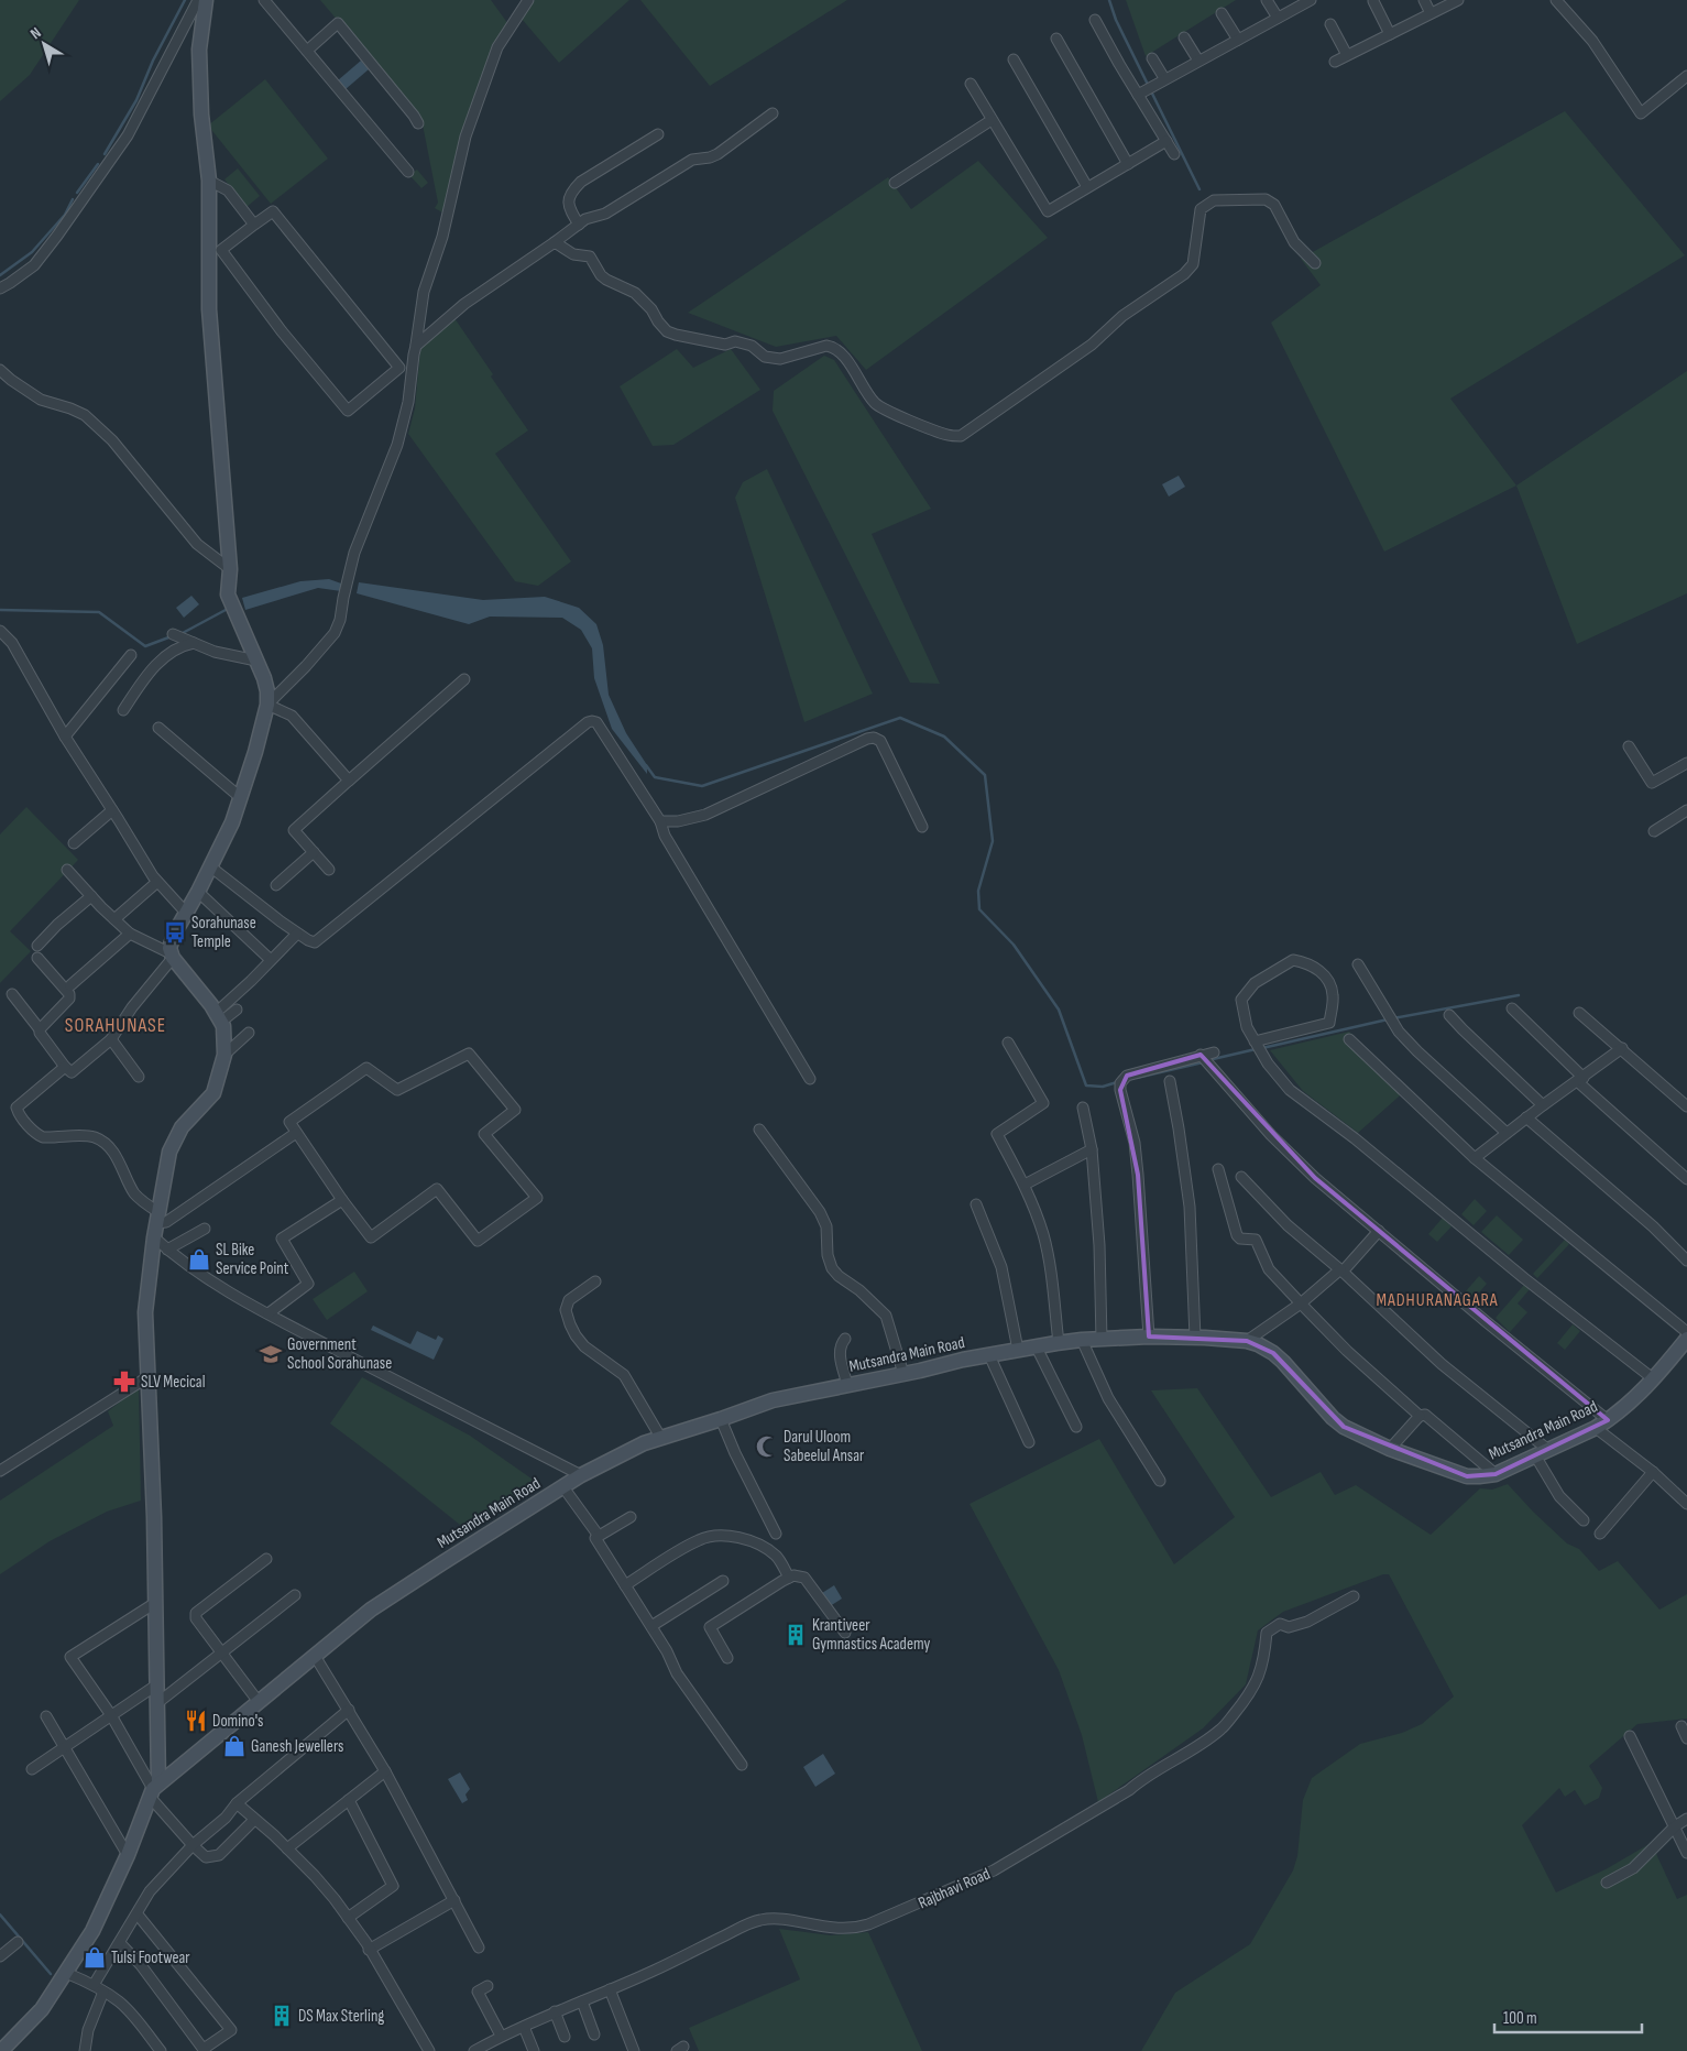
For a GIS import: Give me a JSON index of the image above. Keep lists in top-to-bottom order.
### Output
{
  "streets": {
    "street": ["Mutsandra Main Road", "Rajbhavi Road"]
  },
  "districts": ["SORAHUNASE", "MADHURANAGARA"],
  "places": {
    "bus stop": ["Sorahunase Temple"],
    "shop": ["SL Bike Service Point", "Ganesh Jewellers", "Tulsi Footwear"],
    "school or university": ["Government School Sorahunase"],
    "pharmacy": ["SLV Mecical"],
    "mosque": ["Darul Uloom Sabeelul Ansar"],
    "building": ["Krantiveer Gymnastics Academy", "DS Max Sterling"],
    "restaurant": ["Domino's"]
  },
  "scale_bar": "100 m",
  "north": "top left"
}
